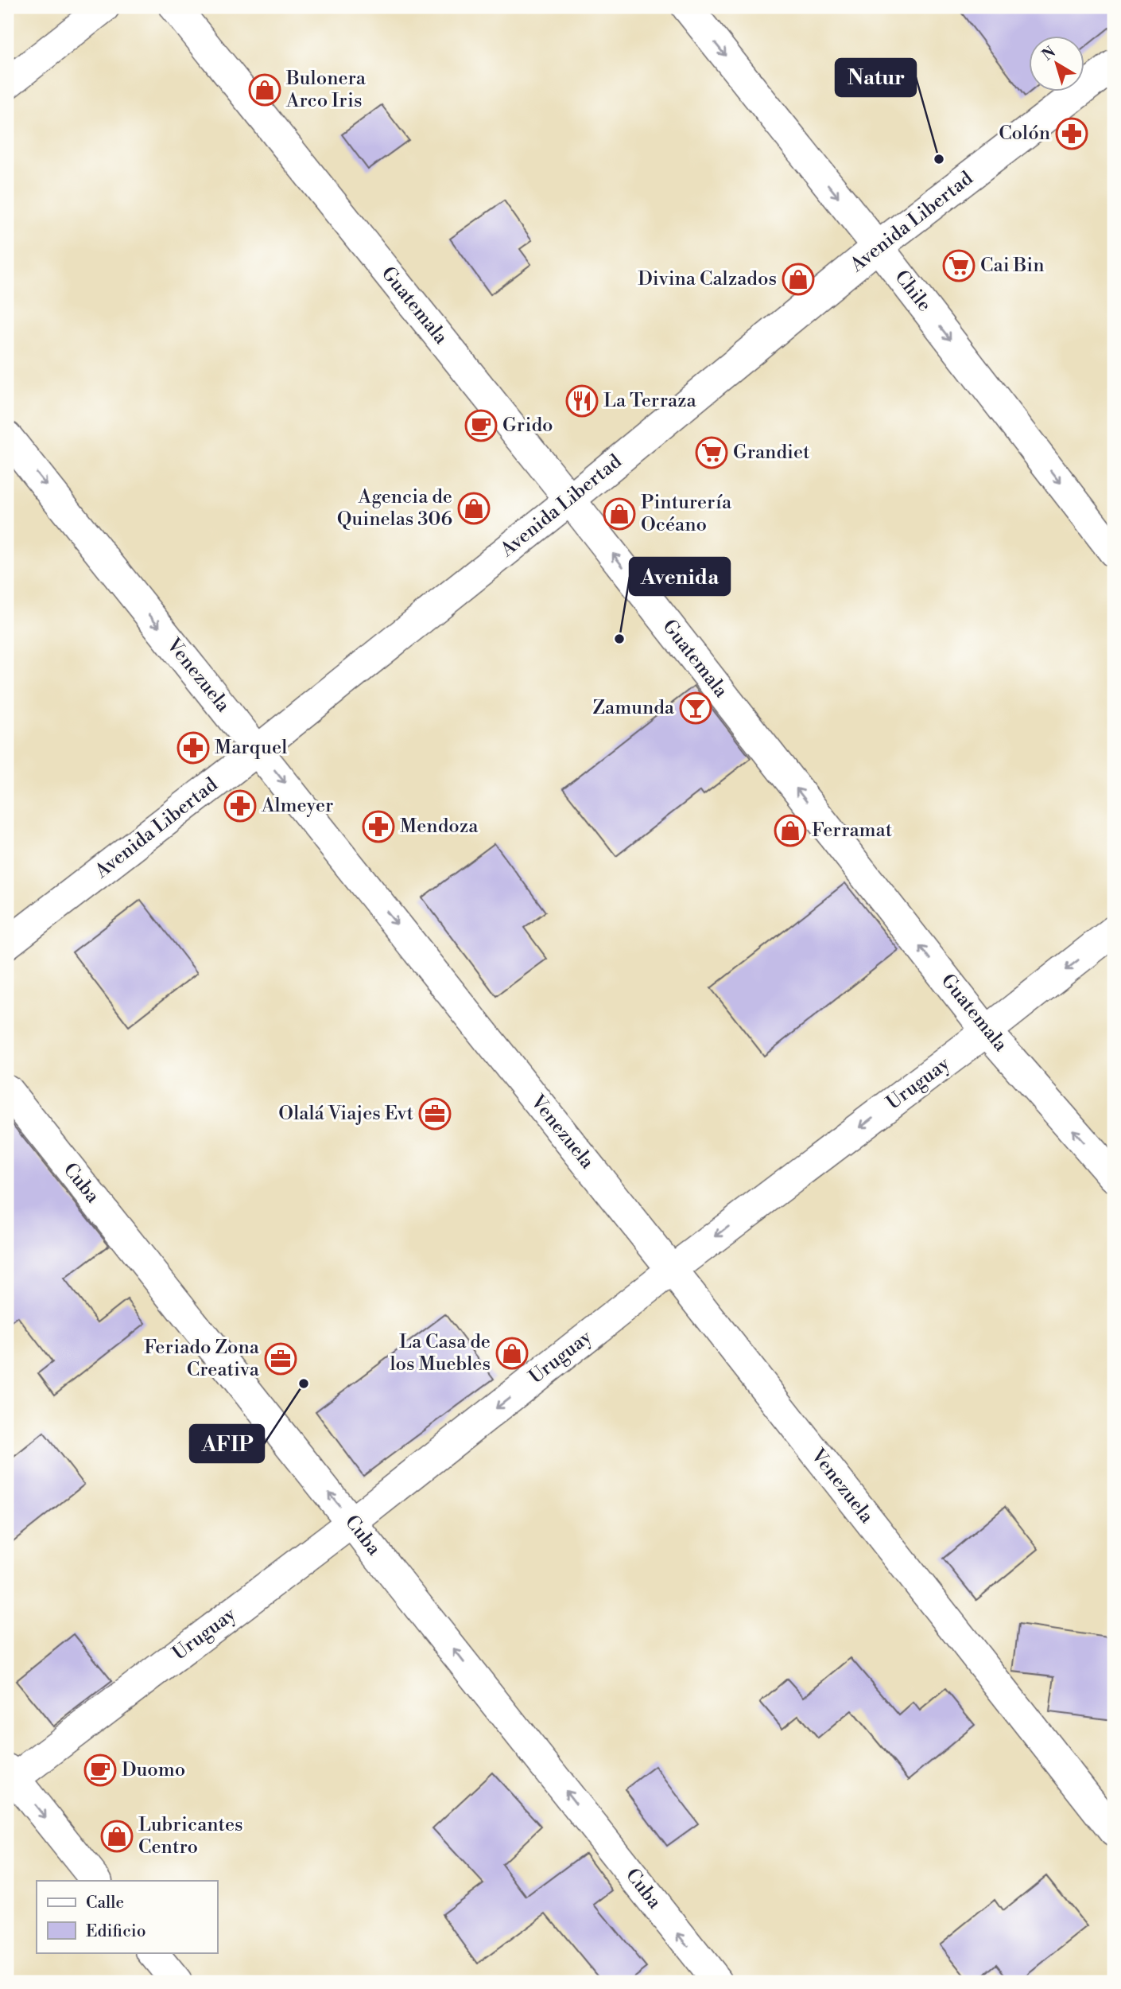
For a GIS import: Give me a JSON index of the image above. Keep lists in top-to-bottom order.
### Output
{
  "streets": {
    "street": [
      "Avenida Libertad",
      "Chile",
      "Guatemala",
      "Venezuela",
      "Uruguay",
      "Cuba"
    ]
  },
  "crossings": [
    ["Avenida Libertad", "Chile"],
    ["Avenida Libertad", "Guatemala"],
    ["Avenida Libertad", "Venezuela"],
    ["Guatemala", "Uruguay"],
    ["Venezuela", "Uruguay"],
    ["Uruguay", "Cuba"]
  ],
  "one_way": [
    "Chile",
    "Guatemala",
    "Venezuela",
    "Uruguay",
    "Cuba"
  ],
  "places": {
    "shop": [
      "Bulonera Arco Iris",
      "Divina Calzados",
      "Agencia de Quinelas 306",
      "Pinturería Océano",
      "Ferramat",
      "La Casa de los Muebles",
      "Lubricantes Centro"
    ],
    "pharmacy": [
      "Colón",
      "Marquel",
      "Almeyer",
      "Mendoza"
    ],
    "other": ["Natur", "Avenida", "AFIP"],
    "supermarket": ["Cai Bin", "Grandiet"],
    "restaurant": ["La Terraza"],
    "cafe": ["Grido", "Duomo"],
    "bar": ["Zamunda"],
    "office": ["Olalá Viajes Evt", "Feriado Zona Creativa"]
  },
  "legend": ["Calle", "Edificio"],
  "north": "top left"
}
